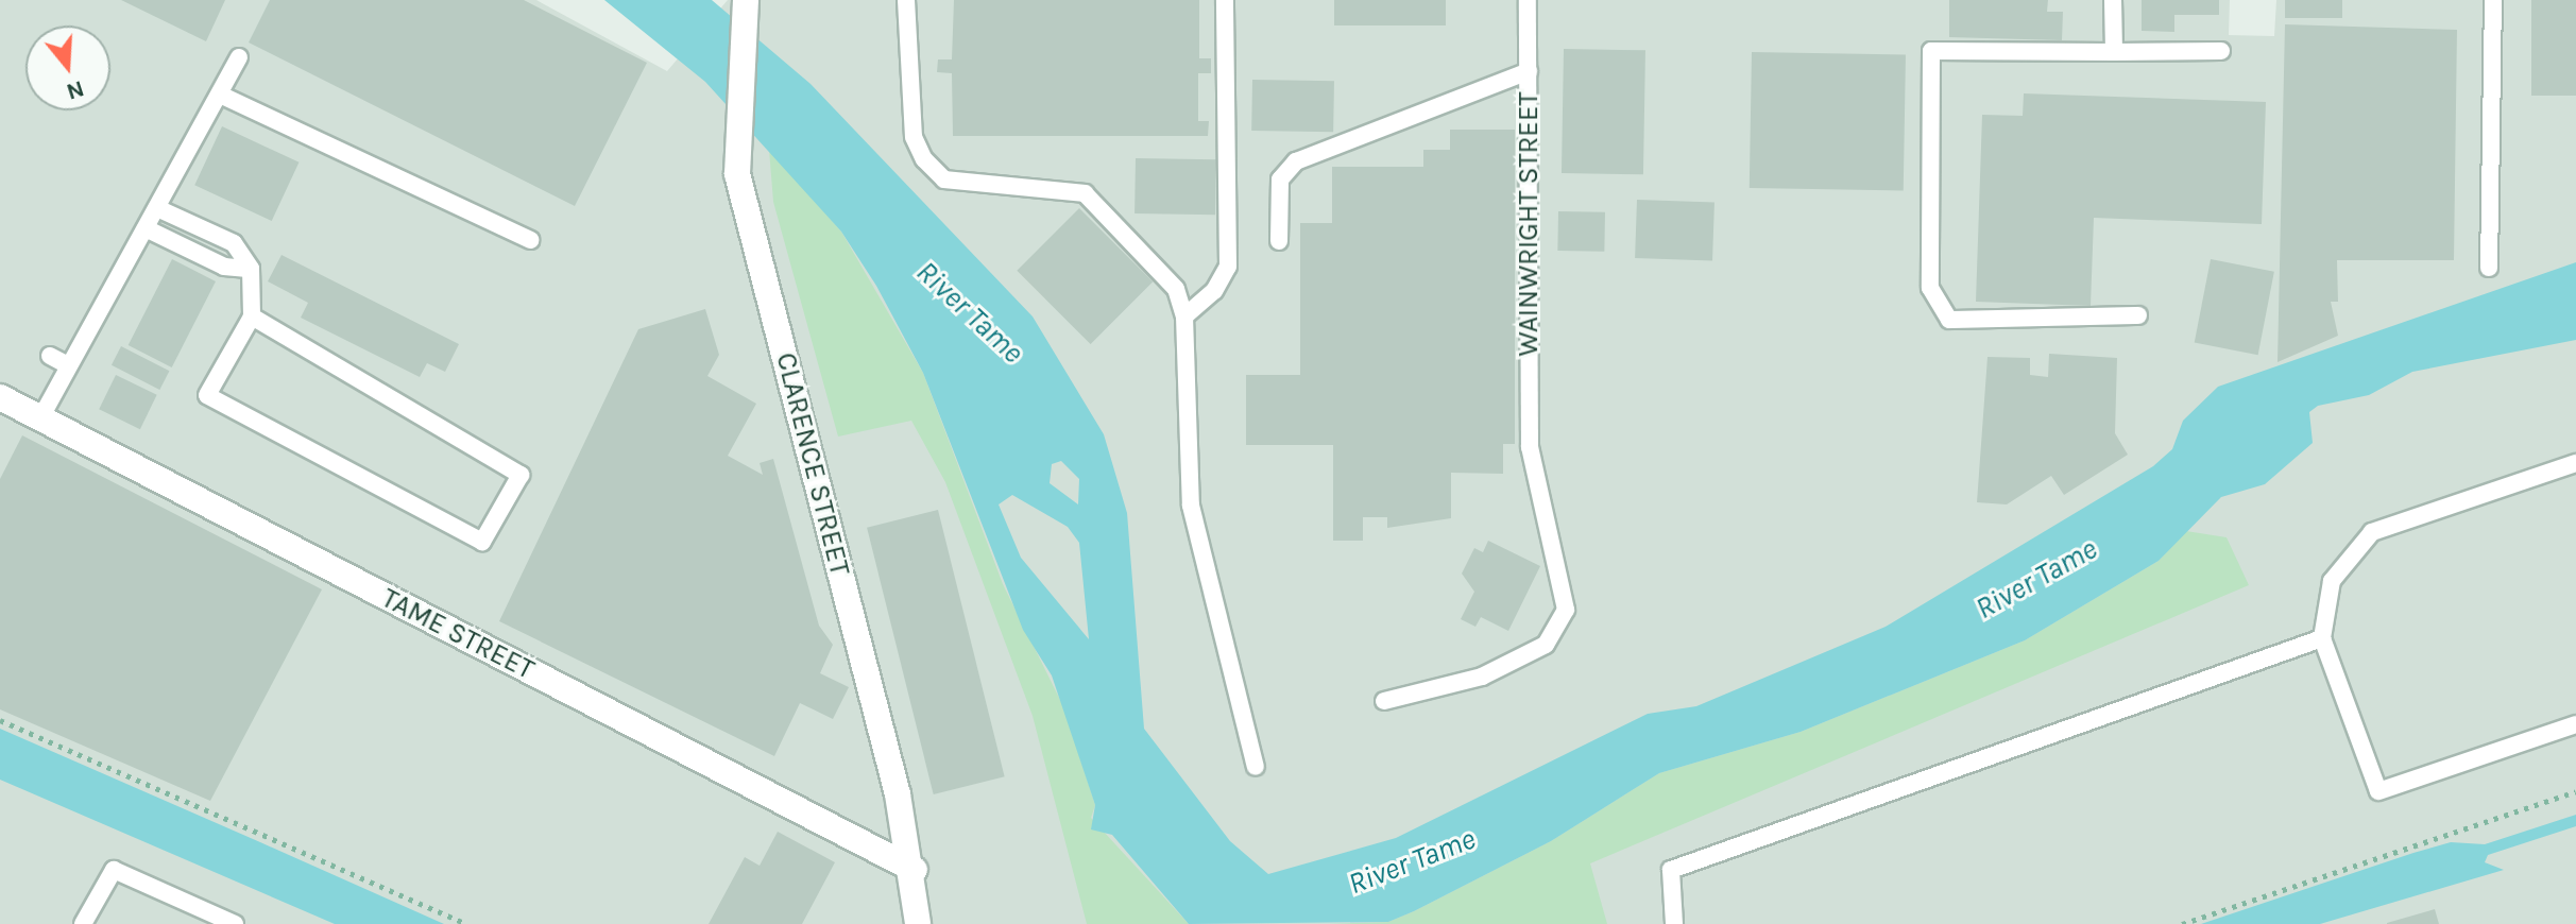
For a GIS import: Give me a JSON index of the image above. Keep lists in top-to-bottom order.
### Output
{
  "streets": {
    "street": ["CLARENCE STREET", "TAME STREET"],
    "lane": ["WAINWRIGHT STREET"]
  },
  "crossings": [
    ["CLARENCE STREET", "TAME STREET"]
  ],
  "water": ["River Tame"],
  "north": "bottom"
}
